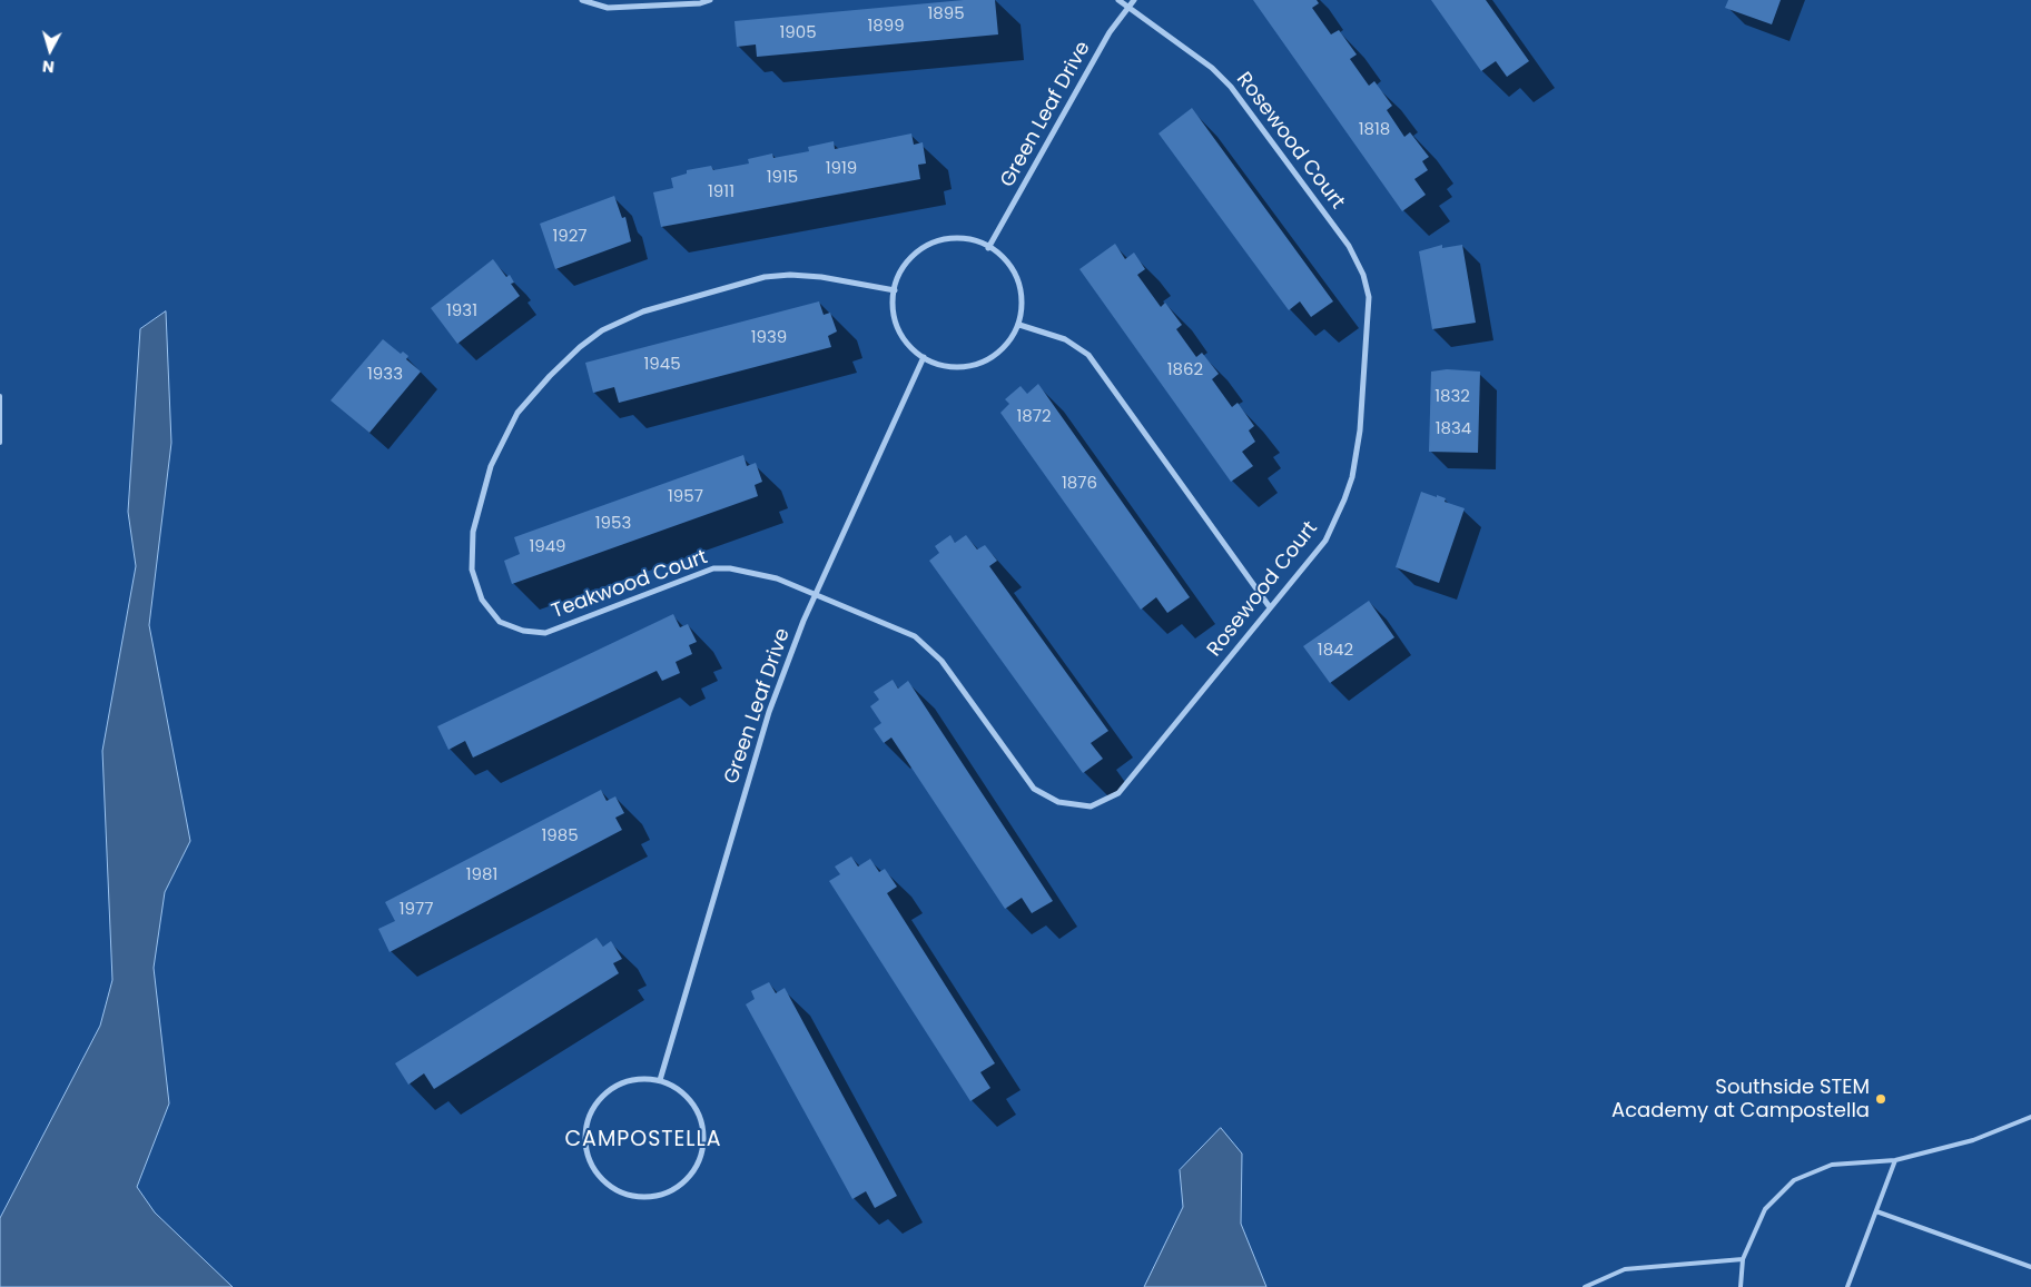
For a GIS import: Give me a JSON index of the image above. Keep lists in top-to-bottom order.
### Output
{
  "streets": {
    "street": ["Green Leaf Drive", "Rosewood Court", "Teakwood Court"]
  },
  "crossings": [
    ["Green Leaf Drive", "Rosewood Court"],
    ["Green Leaf Drive", "Teakwood Court"],
    ["Rosewood Court", "Teakwood Court"]
  ],
  "districts": ["CAMPOSTELLA"],
  "places": ["Southside STEM Academy at Campostella"],
  "house_numbers": [
    "1895",
    "1899",
    "1905",
    "1818",
    "1919",
    "1915",
    "1911",
    "1927",
    "1931",
    "1939",
    "1945",
    "1862",
    "1933",
    "1832",
    "1872",
    "1834",
    "1876",
    "1957",
    "1953",
    "1949",
    "1842",
    "1985",
    "1981",
    "1977"
  ],
  "north": "bottom"
}
